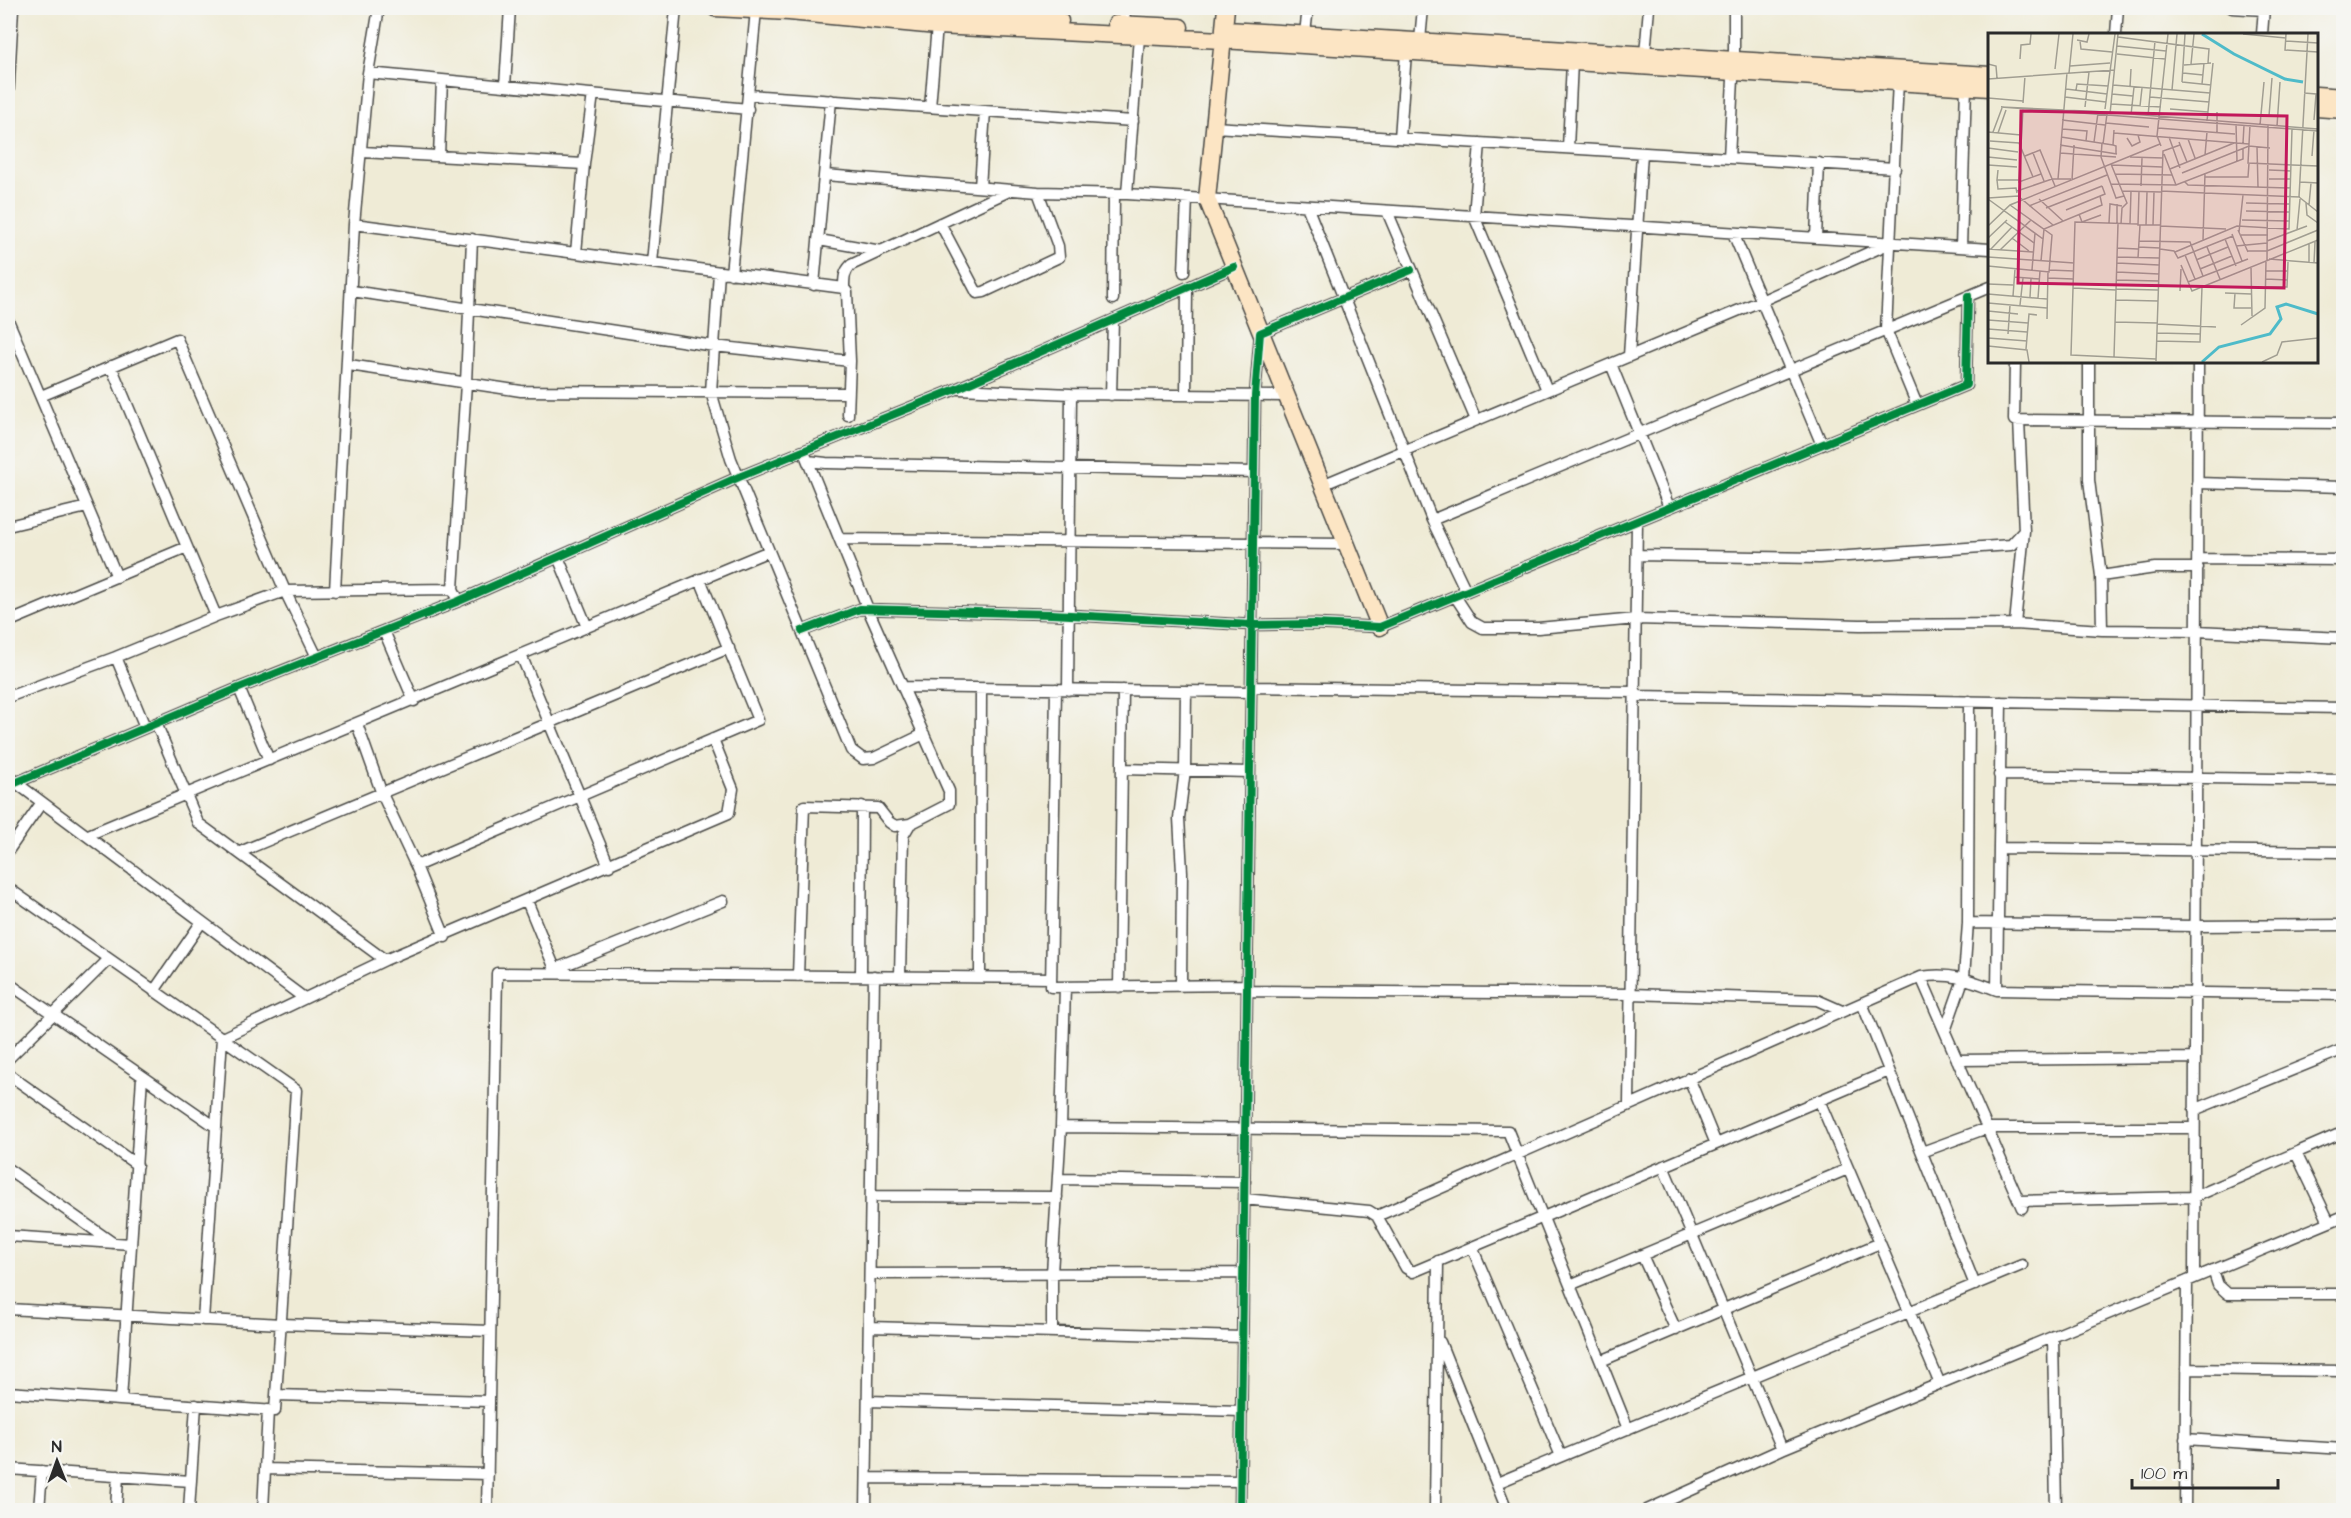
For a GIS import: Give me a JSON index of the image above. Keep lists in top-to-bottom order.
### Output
{
  "scale_bar": "100 m",
  "north": "top"
}
